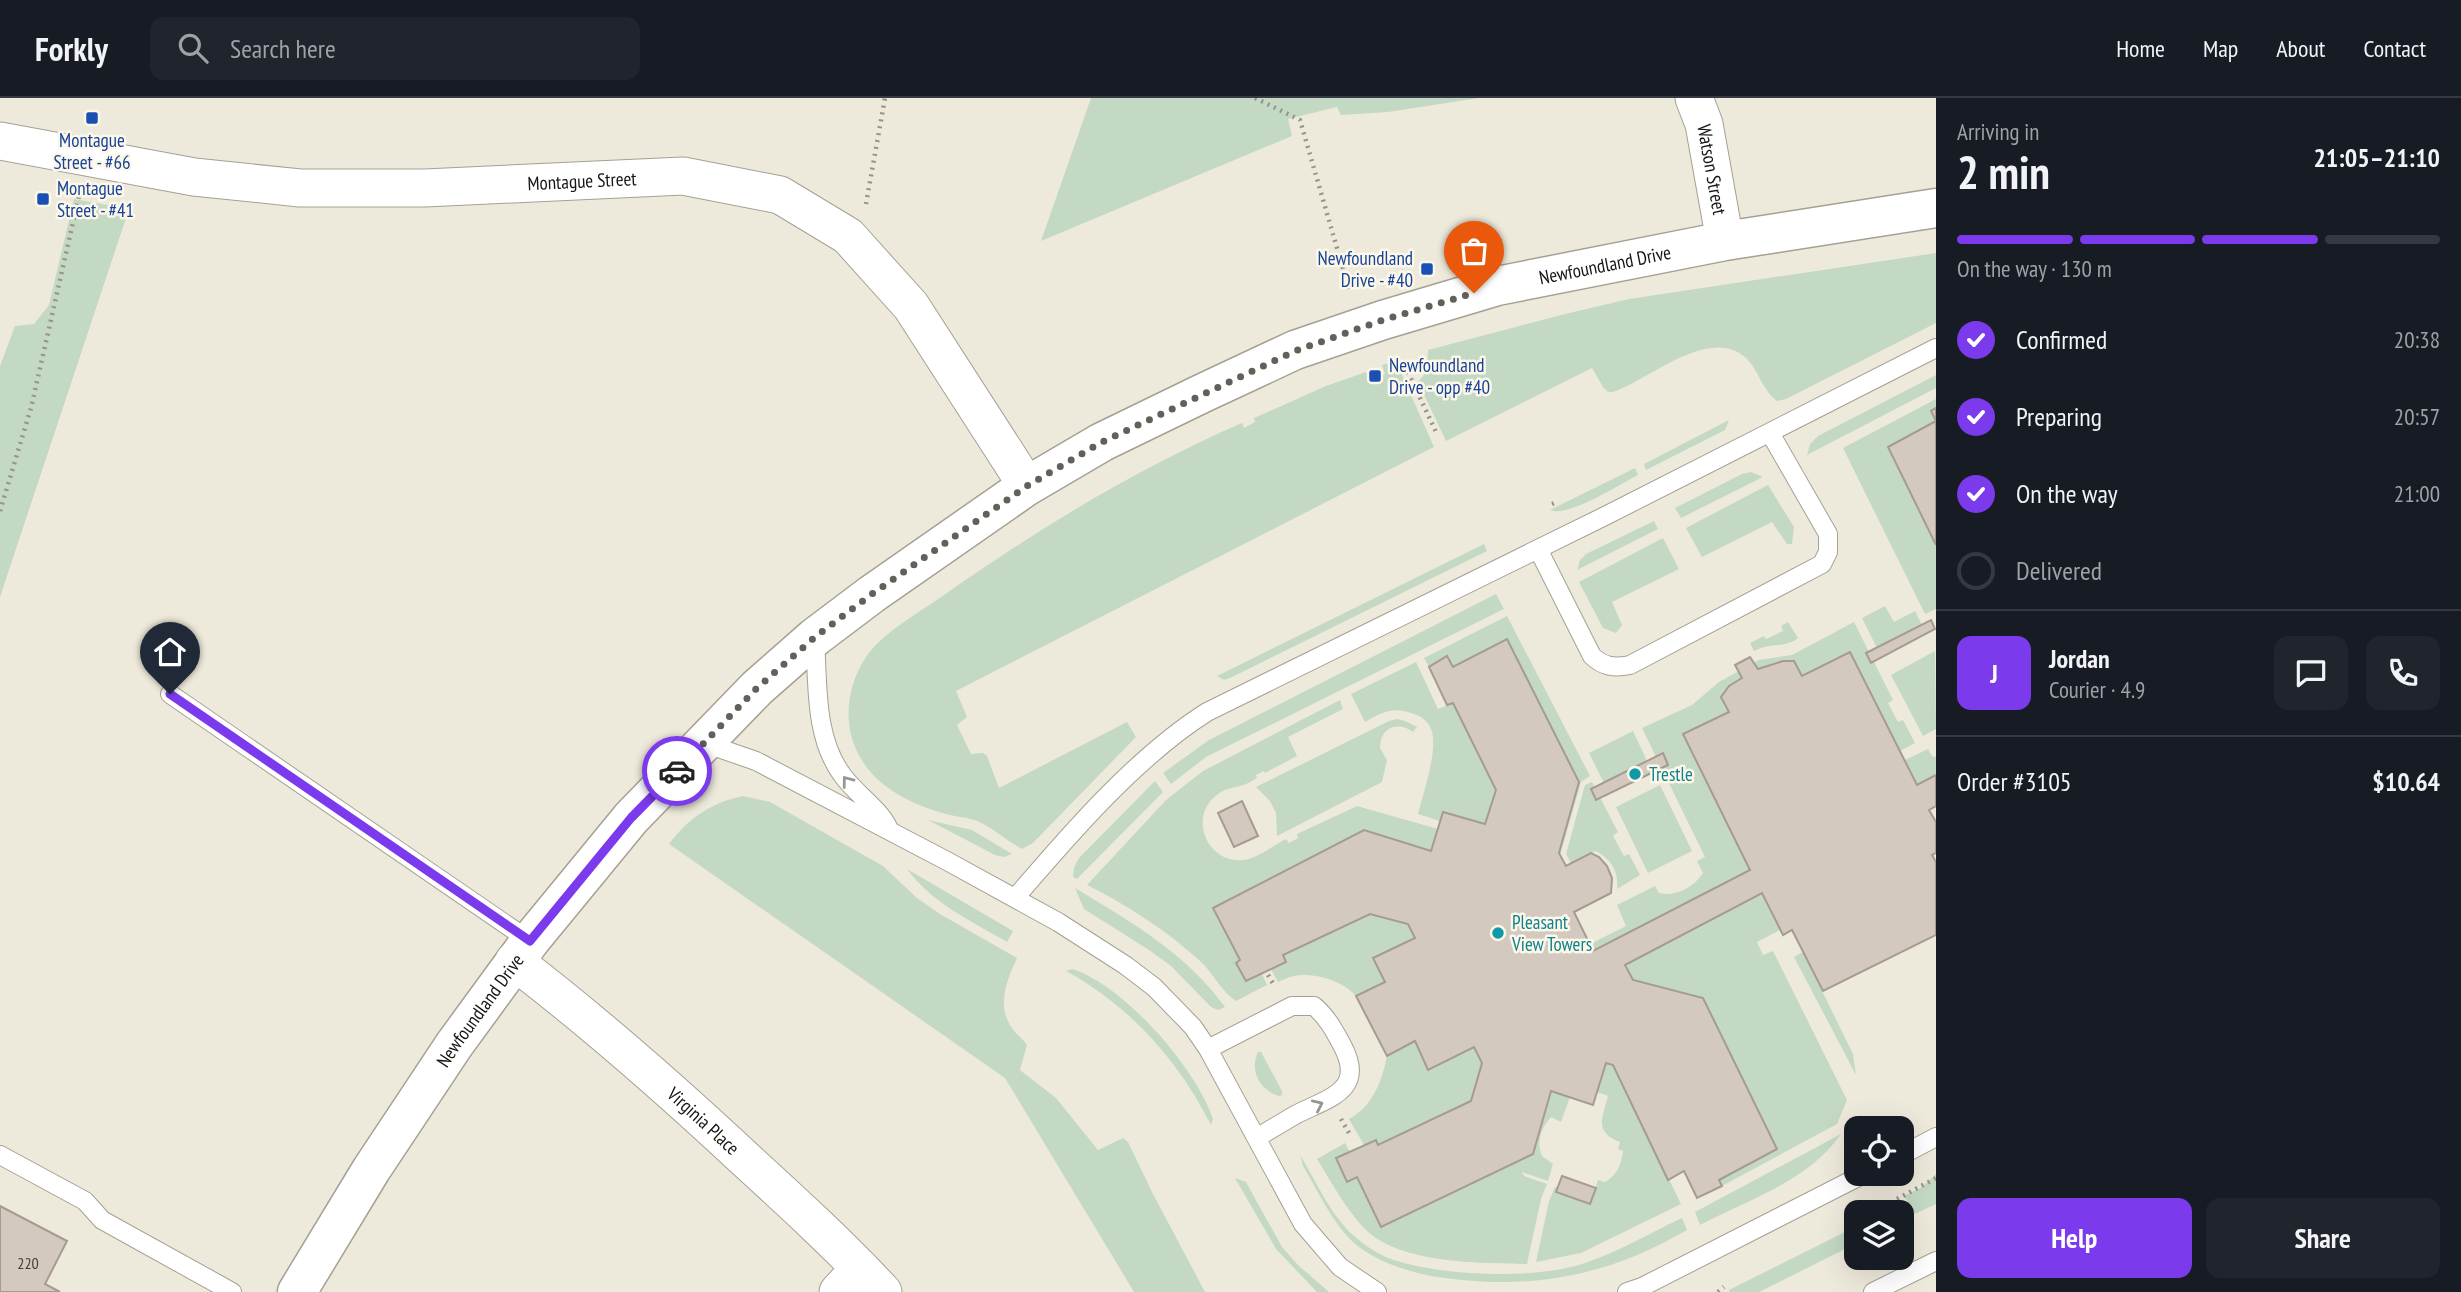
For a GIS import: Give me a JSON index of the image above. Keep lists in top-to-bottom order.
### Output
{
  "streets": {
    "street": [
      "Watson Street",
      "Montague Street",
      "Newfoundland Drive",
      "Virginia Place"
    ]
  },
  "crossings": [
    ["Watson Street", "Newfoundland Drive"],
    ["Montague Street", "Newfoundland Drive"],
    ["Newfoundland Drive", "Virginia Place"]
  ],
  "places": {
    "transit": [
      "Montague Street - #66",
      "Montague Street - #41",
      "Newfoundland Drive - #40",
      "Newfoundland Drive - opp #40"
    ],
    "other": ["Trestle", "Pleasant View Towers"]
  },
  "house_numbers": ["220"],
  "page": {
    "header": "Forkly",
    "search": "Search here",
    "nav": [
      "Home",
      "Map",
      "About",
      "Contact"
    ],
    "heading": ["2 min", "Arriving in", "21:05–21:10"],
    "panel": [
      "Jordan",
      "Courier · 4.9",
      "Order #3105",
      "$10.64"
    ],
    "bar": "On the way · 130 m",
    "list": [
      ["Confirmed", "20:38"],
      ["Preparing", "20:57"],
      ["On the way", "21:00"],
      "Delivered"
    ],
    "round": "J",
    "buttons": ["Help", "Share"]
  }
}
